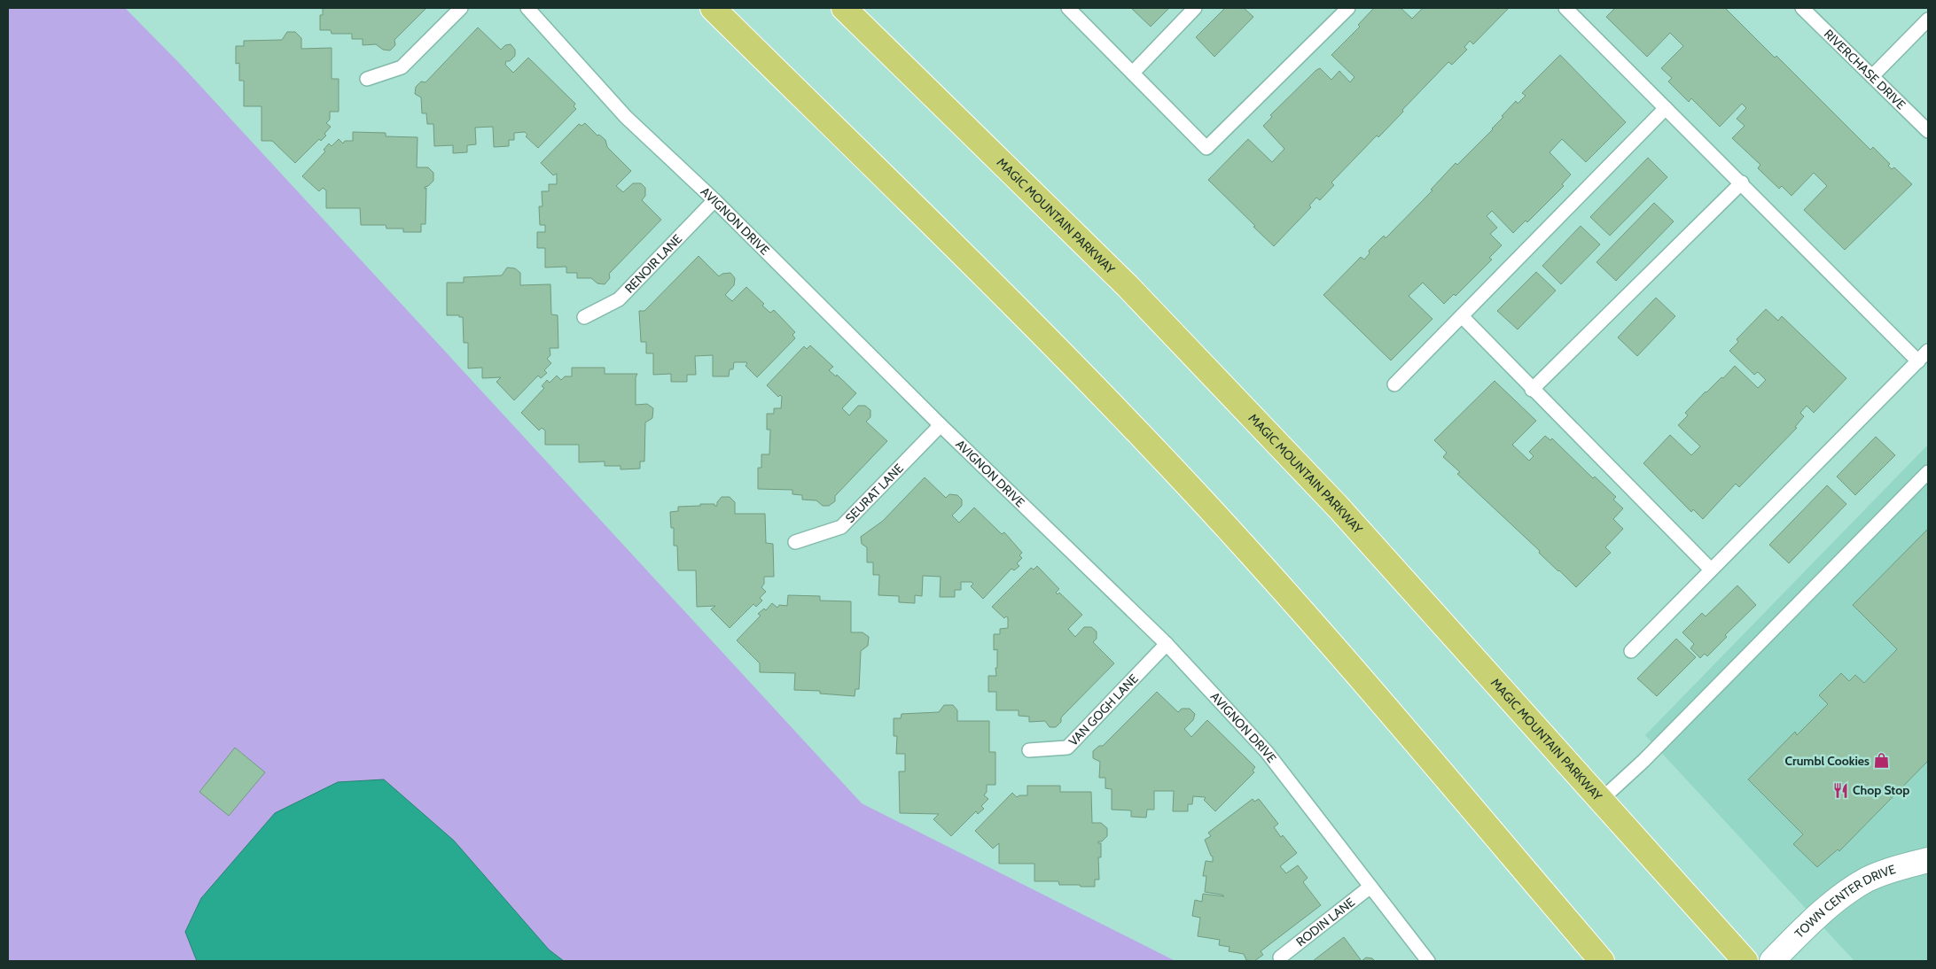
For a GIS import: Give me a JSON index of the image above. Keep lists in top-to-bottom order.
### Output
{
  "streets": {
    "main road": ["MAGIC MOUNTAIN PARKWAY"],
    "street": ["TOWN CENTER DRIVE"],
    "lane": [
      "RIVERCHASE DRIVE",
      "AVIGNON DRIVE",
      "RENOIR LANE",
      "SEURAT LANE",
      "VAN GOGH LANE",
      "RODIN LANE"
    ]
  },
  "crossings": [
    ["AVIGNON DRIVE", "RENOIR LANE"],
    ["AVIGNON DRIVE", "SEURAT LANE"],
    ["AVIGNON DRIVE", "VAN GOGH LANE"],
    ["AVIGNON DRIVE", "RODIN LANE"]
  ],
  "places": {
    "shop": ["Crumbl Cookies"],
    "restaurant": ["Chop Stop"]
  }
}
